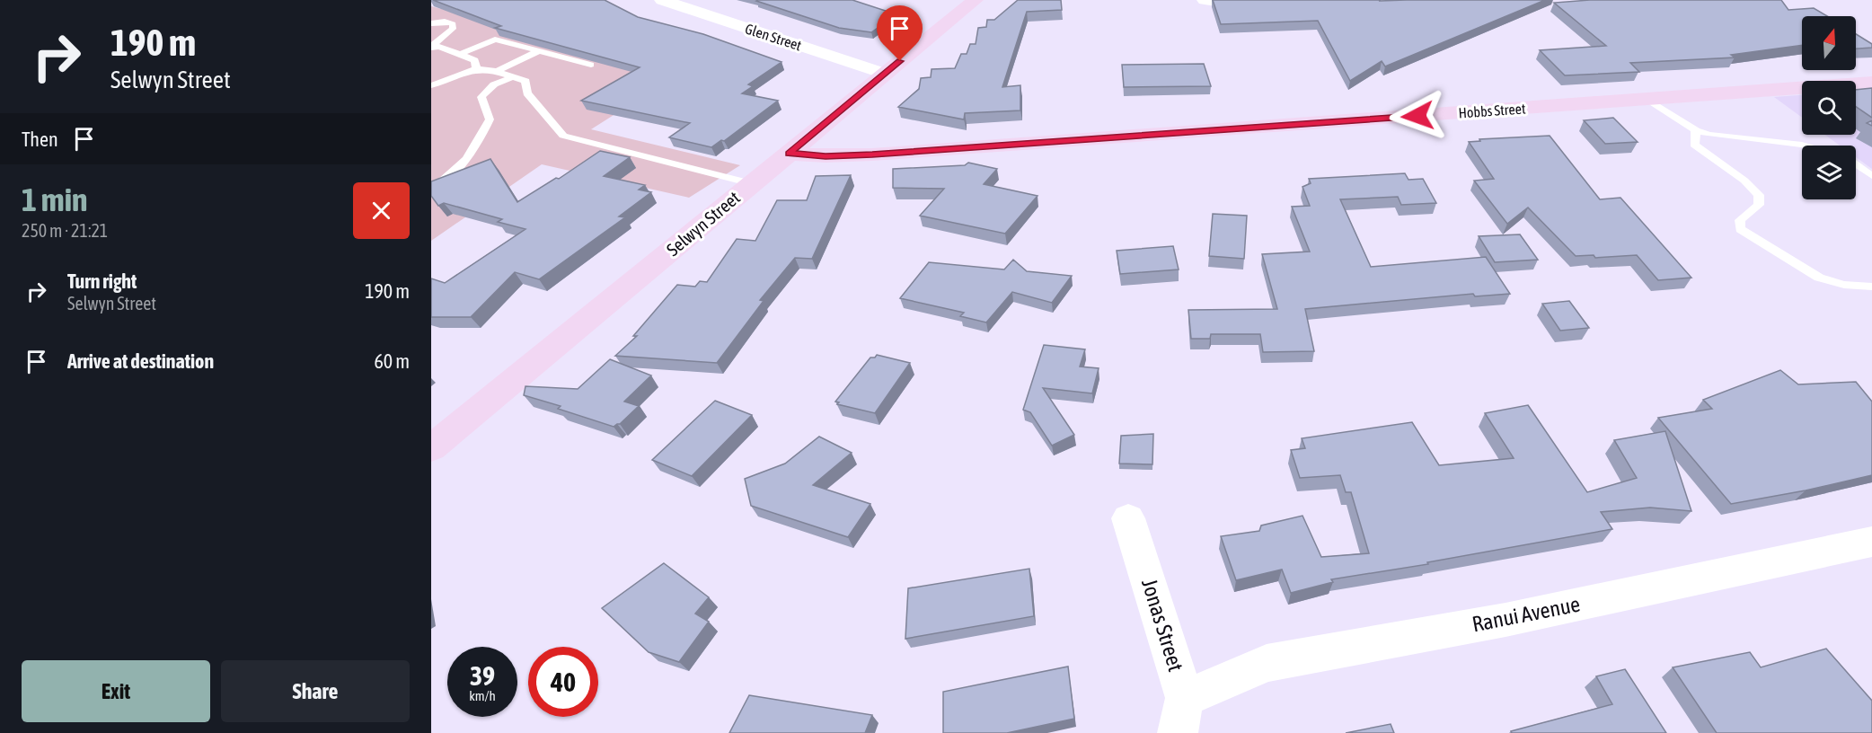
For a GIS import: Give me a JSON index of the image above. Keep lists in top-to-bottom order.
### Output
{
  "streets": {
    "street": [
      "Glen Street",
      "Hobbs Street",
      "Selwyn Street",
      "Ranui Avenue",
      "Jonas Street"
    ]
  },
  "crossings": [
    ["Glen Street", "Selwyn Street"],
    ["Hobbs Street", "Selwyn Street"],
    ["Ranui Avenue", "Jonas Street"]
  ],
  "north": "top",
  "page": {
    "turn": ["190 m", "Selwyn Street"],
    "then": "Then",
    "heading": ["1 min", "250 m · 21:21"],
    "list": [
      {
        "name": "Turn right",
        "note": "Selwyn Street",
        "value": "190 m"
      },
      {
        "name": "Arrive at destination",
        "value": "60 m"
      }
    ],
    "speed": "39 km/h",
    "limit": "40",
    "buttons": ["Exit", "Share"]
  }
}
